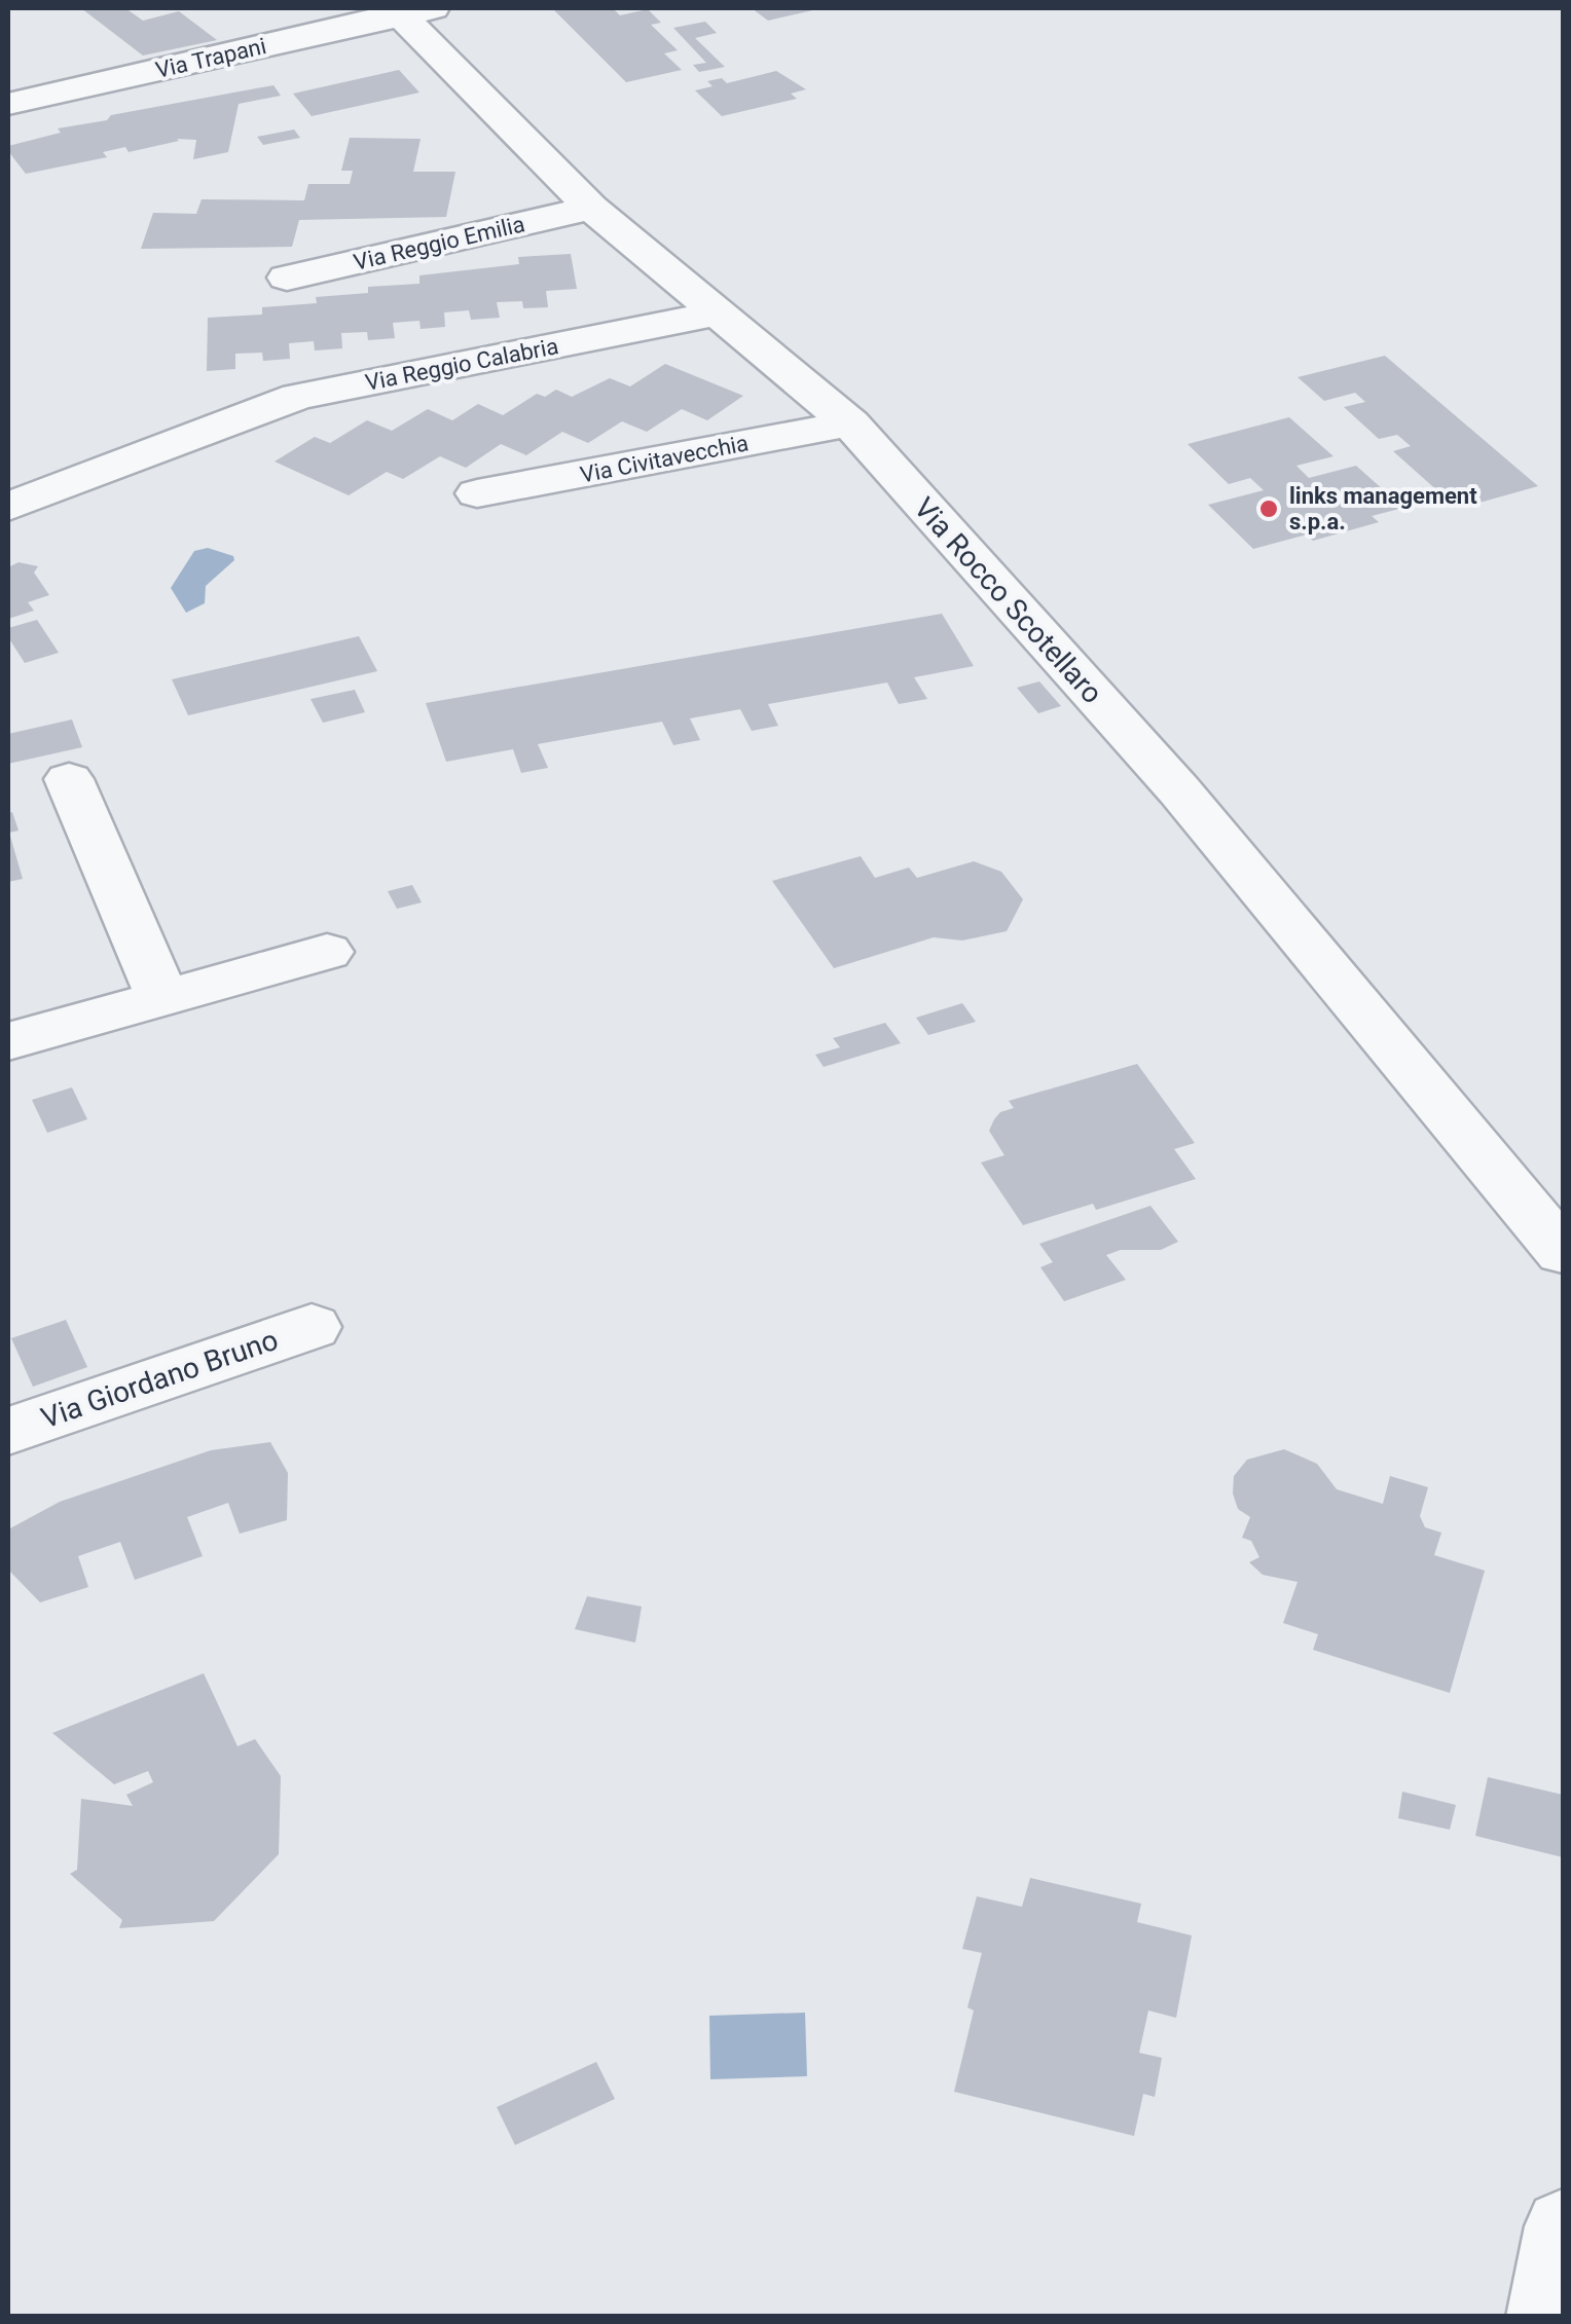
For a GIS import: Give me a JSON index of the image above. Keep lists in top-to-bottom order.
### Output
{
  "streets": {
    "street": [
      "Via Trapani",
      "Via Reggio Emilia",
      "Via Reggio Calabria",
      "Via Civitavecchia",
      "Via Rocco Scotellaro",
      "Via Giordano Bruno"
    ]
  },
  "crossings": [
    ["Via Trapani", "Via Rocco Scotellaro"],
    ["Via Reggio Emilia", "Via Rocco Scotellaro"],
    ["Via Reggio Calabria", "Via Rocco Scotellaro"],
    ["Via Civitavecchia", "Via Rocco Scotellaro"]
  ],
  "places": ["links management s.p.a."]
}
